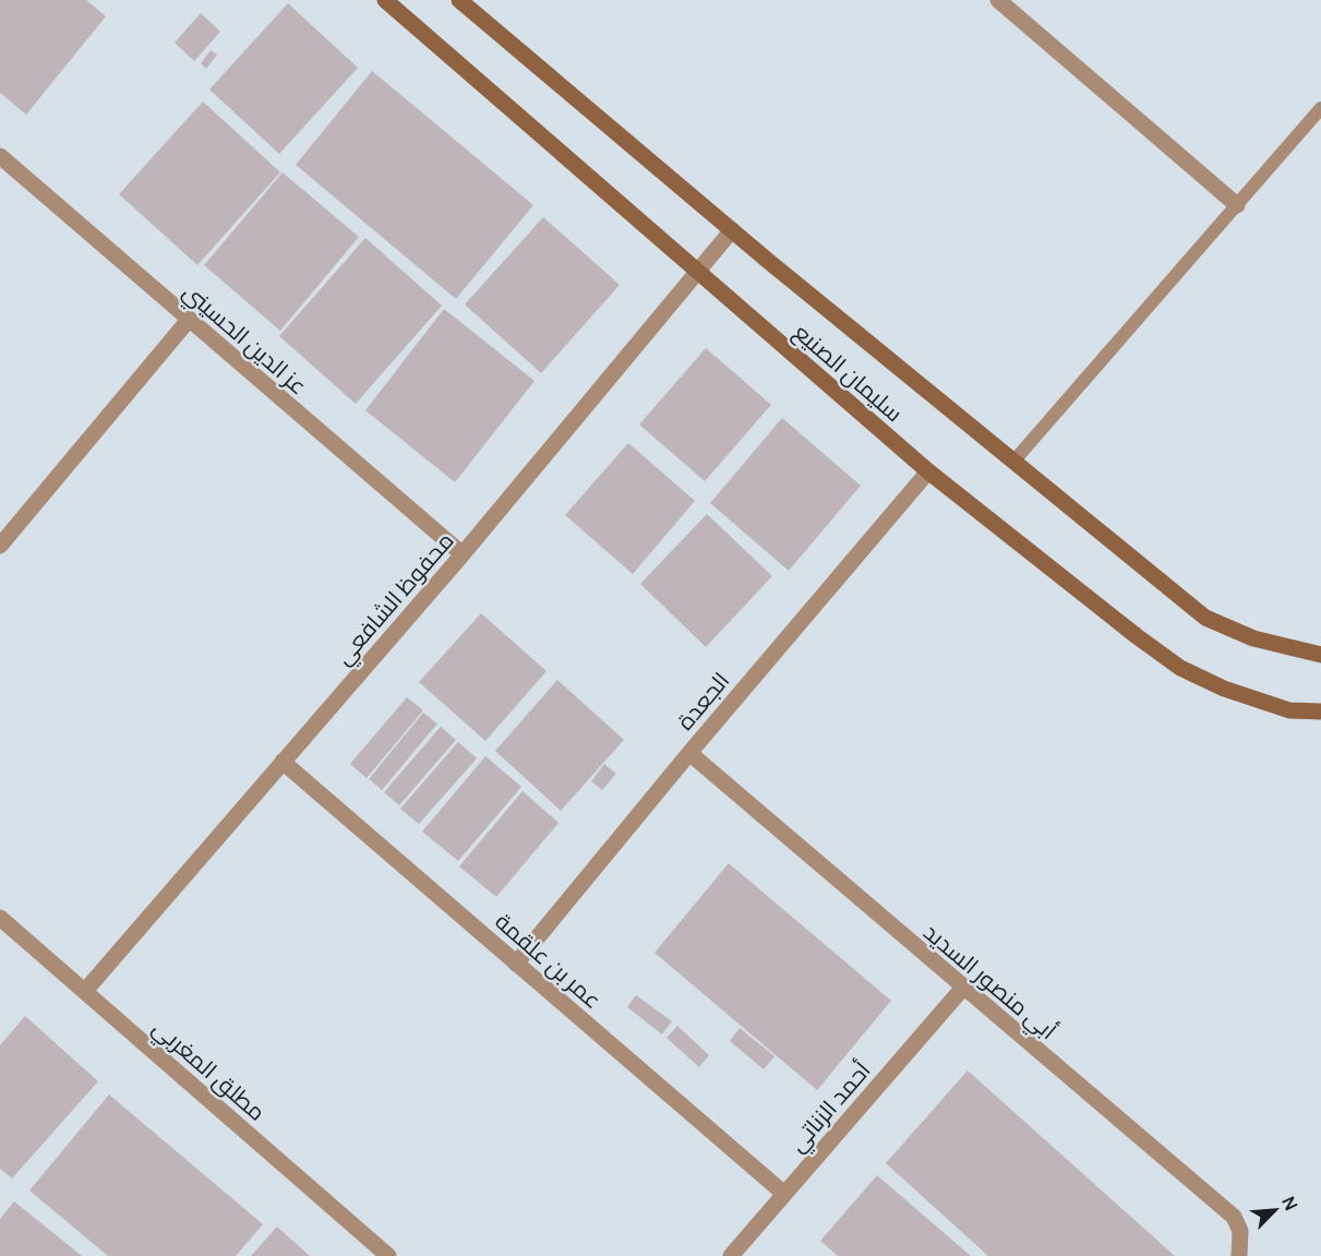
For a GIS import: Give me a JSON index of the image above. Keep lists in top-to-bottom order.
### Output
{
  "streets": {
    "street": [
      "عز الدين الحسيني",
      "سليمان الصنيع",
      "محفوظ الشافعي",
      "الجعدة",
      "عمر بن علقمة",
      "أبي منصور السديد",
      "مطلق المغربي",
      "أحمد الزناتي"
    ]
  },
  "crossings": [
    ["عز الدين الحسيني", "محفوظ الشافعي"],
    ["سليمان الصنيع", "محفوظ الشافعي"],
    ["سليمان الصنيع", "الجعدة"],
    ["محفوظ الشافعي", "عمر بن علقمة"],
    ["محفوظ الشافعي", "مطلق المغربي"],
    ["الجعدة", "عمر بن علقمة"],
    ["الجعدة", "أبي منصور السديد"],
    ["عمر بن علقمة", "أحمد الزناتي"],
    ["أبي منصور السديد", "أحمد الزناتي"]
  ],
  "north": "top right"
}
